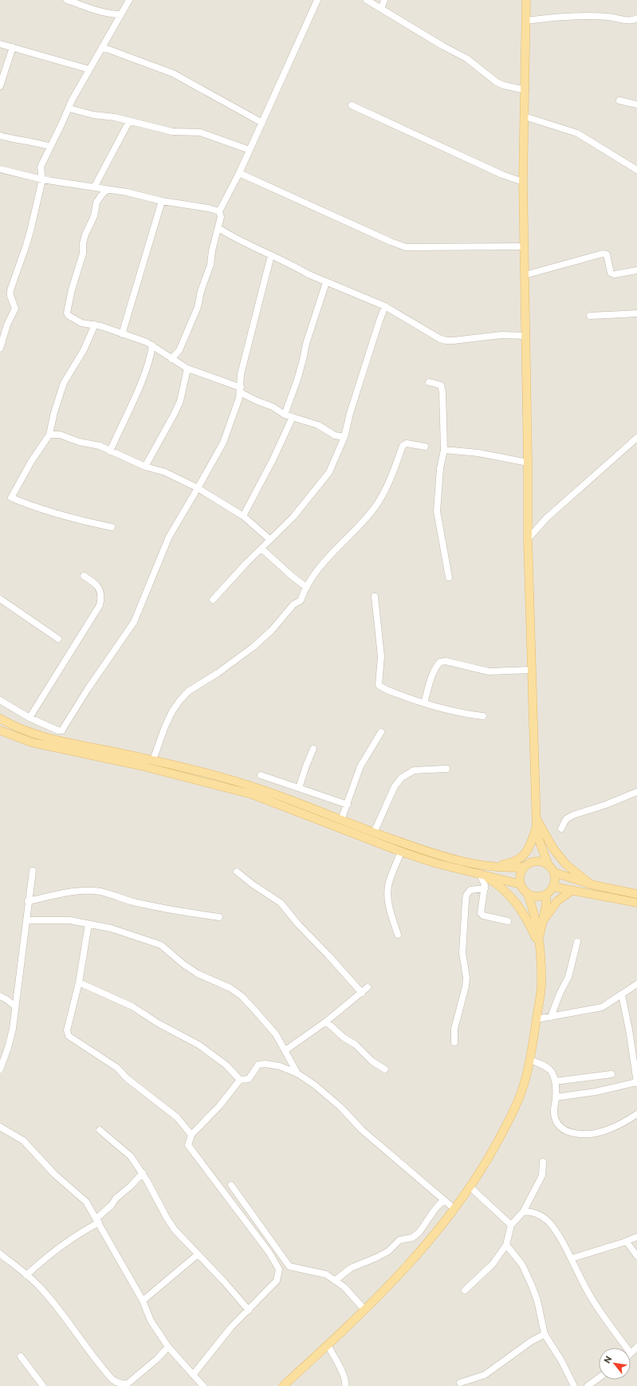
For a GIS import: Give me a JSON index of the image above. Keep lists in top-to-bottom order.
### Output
{
  "north": "top left"
}
